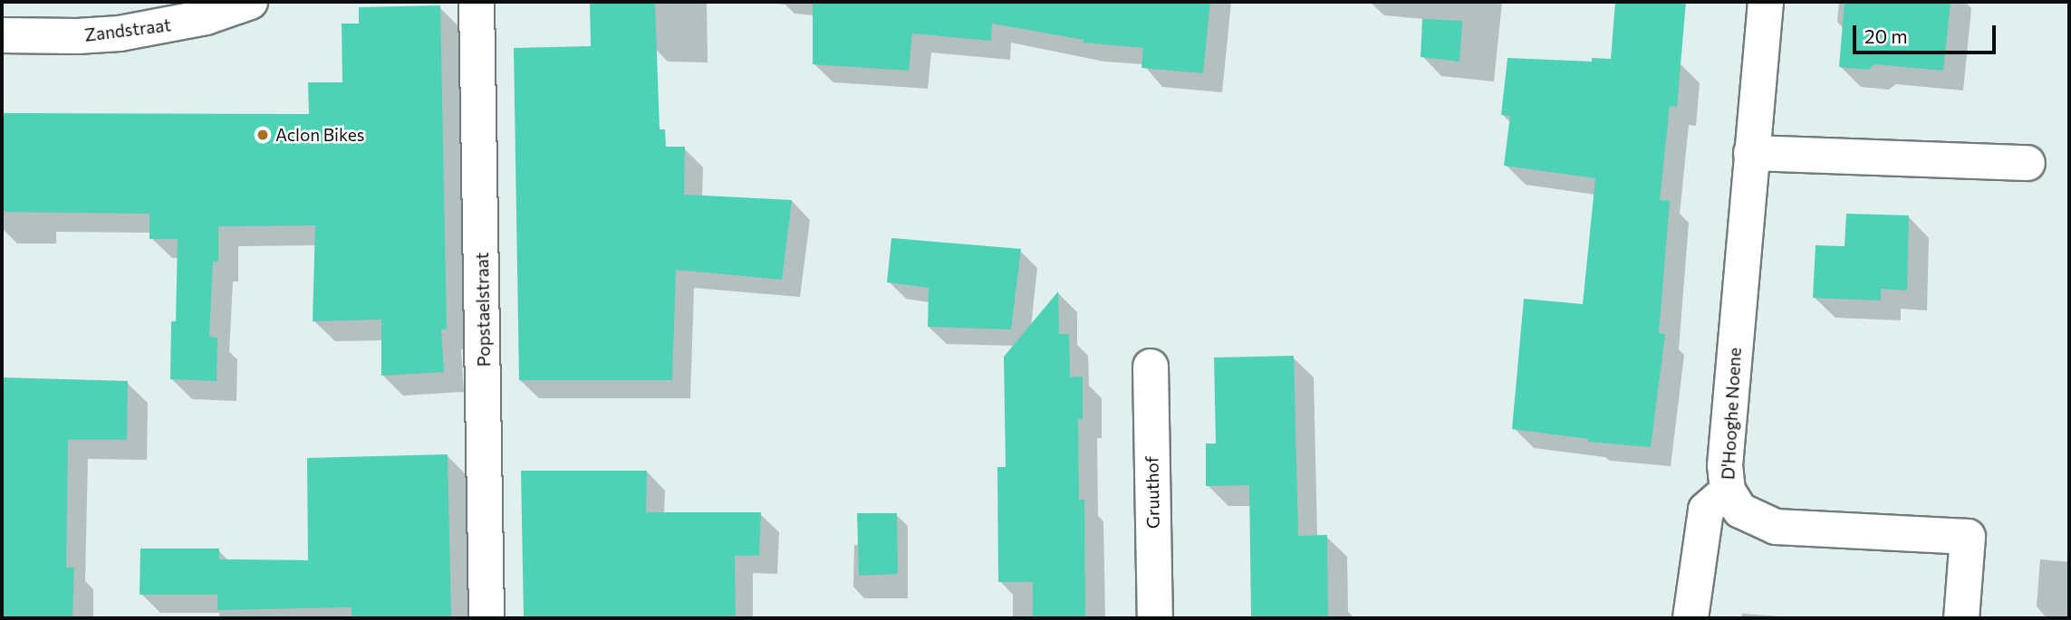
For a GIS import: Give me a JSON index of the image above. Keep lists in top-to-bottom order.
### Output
{
  "streets": {
    "street": [
      "Zandstraat",
      "Popstaelstraat",
      "D'Hooghe Noene",
      "Gruuthof"
    ]
  },
  "places": ["Aclon Bikes"],
  "scale_bar": "20 m"
}
